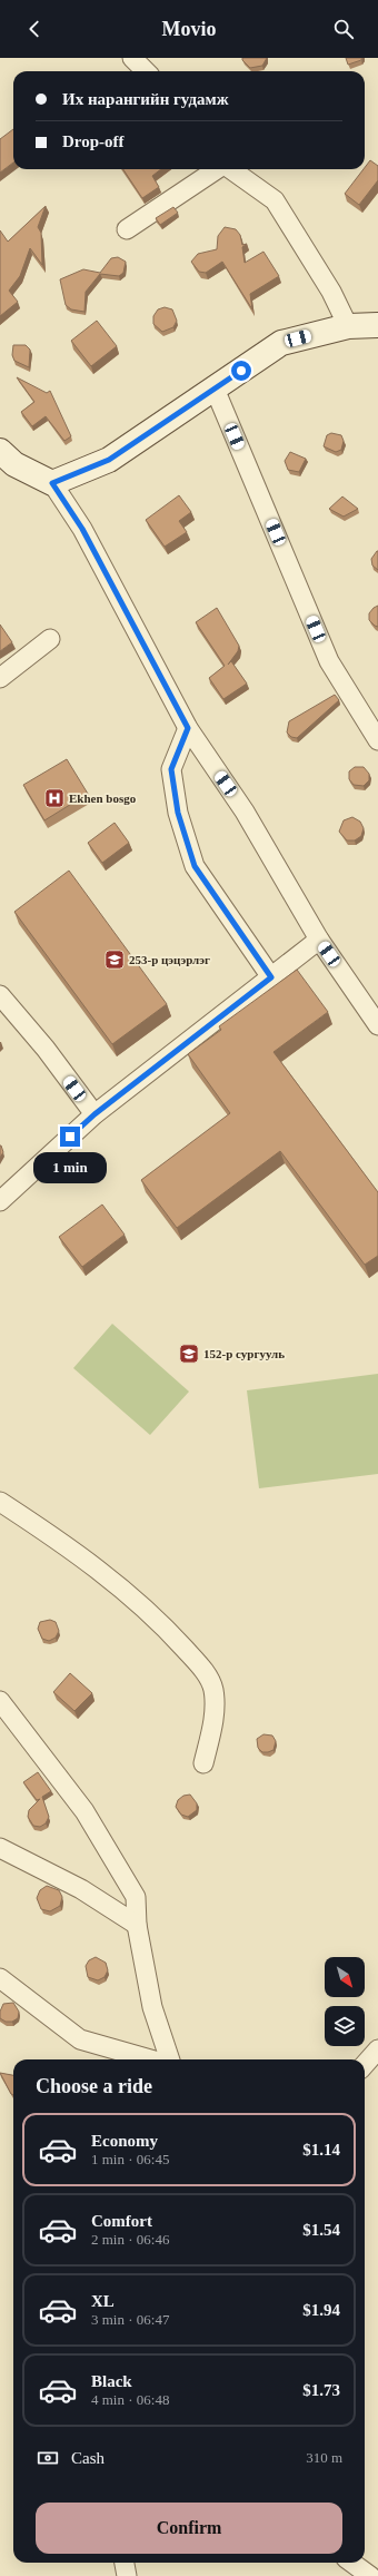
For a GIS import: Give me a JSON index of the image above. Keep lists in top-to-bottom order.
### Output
{
  "places": {
    "hospital": ["Ekhen bosgo"],
    "school or university": ["253-р цэцэрлэг", "152-р сургууль"]
  },
  "north": "bottom right",
  "page": {
    "header": "Movio",
    "banner": ["Их нарангийн гудамж", "Drop-off"],
    "bubble": "1 min",
    "heading": "Choose a ride",
    "list": [
      {
        "name": "Economy",
        "note": "1 min · 06:45",
        "value": "$1.14"
      },
      {
        "name": "Comfort",
        "note": "2 min · 06:46",
        "value": "$1.54"
      },
      {
        "name": "XL",
        "note": "3 min · 06:47",
        "value": "$1.94"
      },
      {
        "name": "Black",
        "note": "4 min · 06:48",
        "value": "$1.73"
      }
    ],
    "pay": ["Cash", "310 m"],
    "buttons": "Confirm"
  }
}
